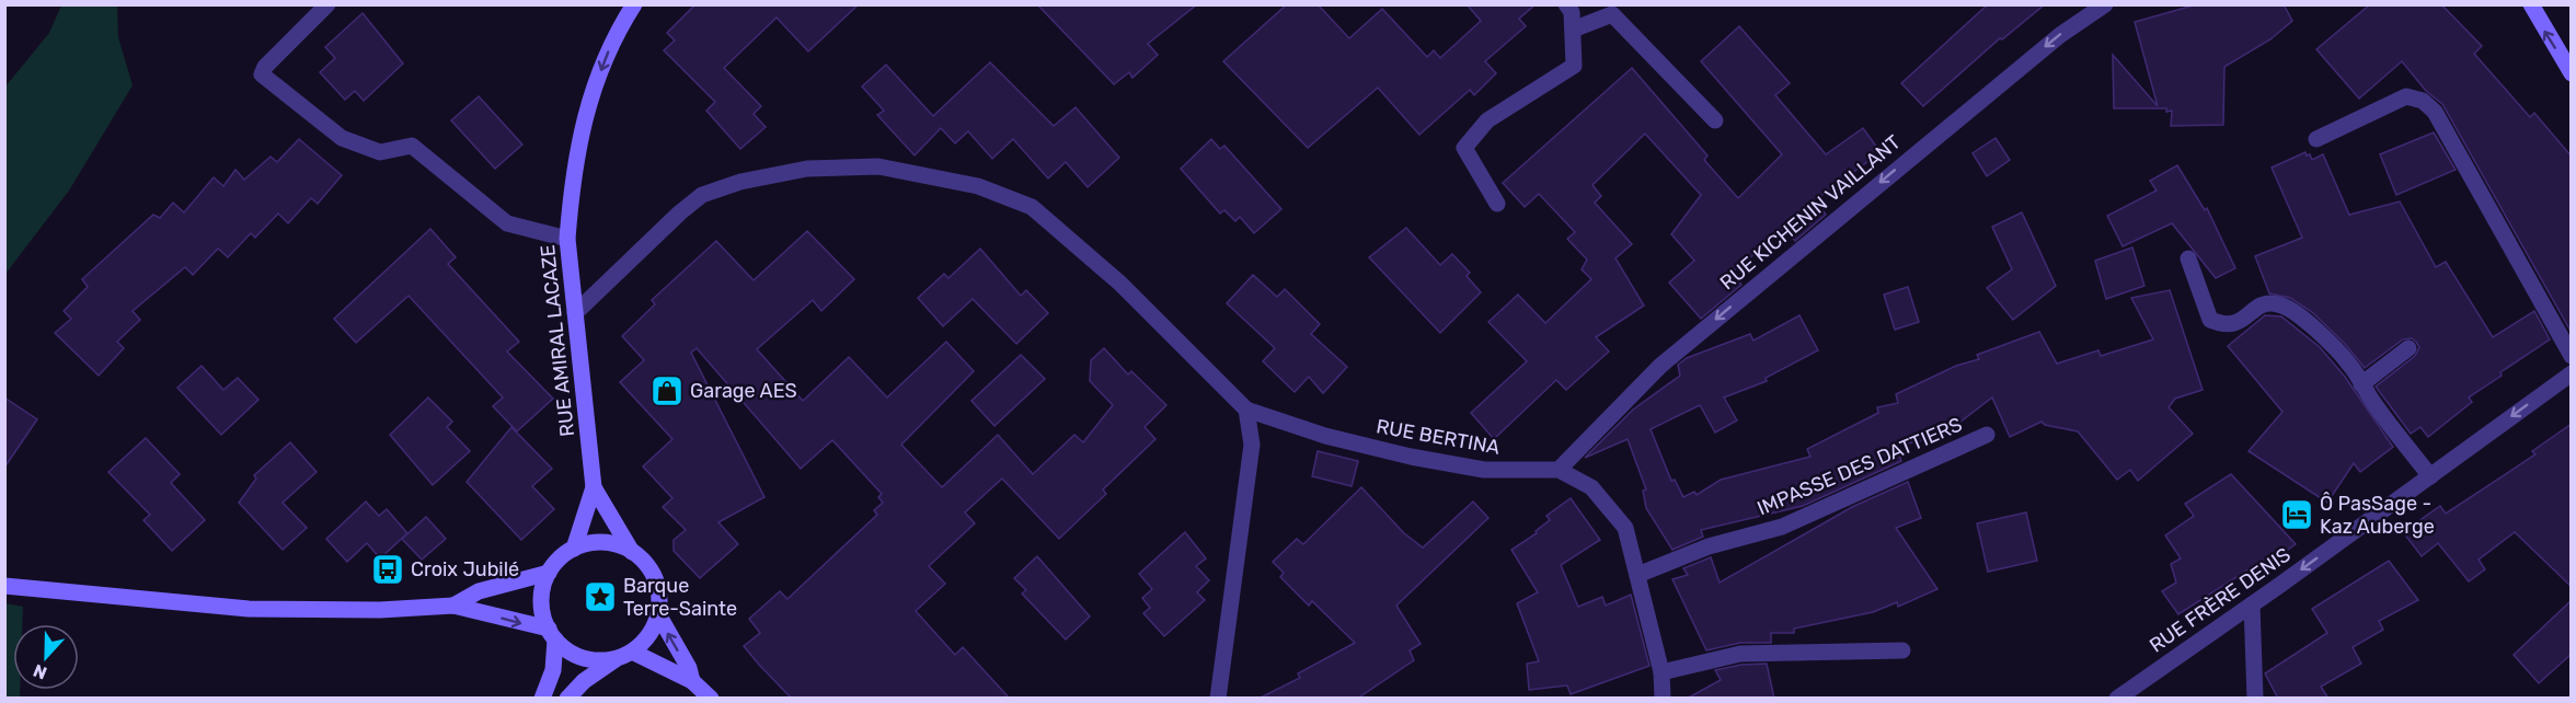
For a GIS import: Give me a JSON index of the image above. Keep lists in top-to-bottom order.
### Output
{
  "streets": {
    "main road": ["RUE AMIRAL LACAZE"],
    "street": [
      "RUE KICHENIN VAILLANT",
      "RUE BERTINA",
      "IMPASSE DES DATTIERS",
      "RUE FRÈRE DENIS"
    ]
  },
  "crossings": [
    ["RUE KICHENIN VAILLANT", "RUE BERTINA"],
    ["RUE BERTINA", "IMPASSE DES DATTIERS"]
  ],
  "one_way": ["RUE KICHENIN VAILLANT", "RUE AMIRAL LACAZE", "RUE FRÈRE DENIS"],
  "places": {
    "shop": ["Garage AES"],
    "hotel": ["Ô PasSage - Kaz Auberge"],
    "bus stop": ["Croix Jubilé"],
    "place": ["Barque Terre-Sainte"]
  },
  "north": "bottom"
}
